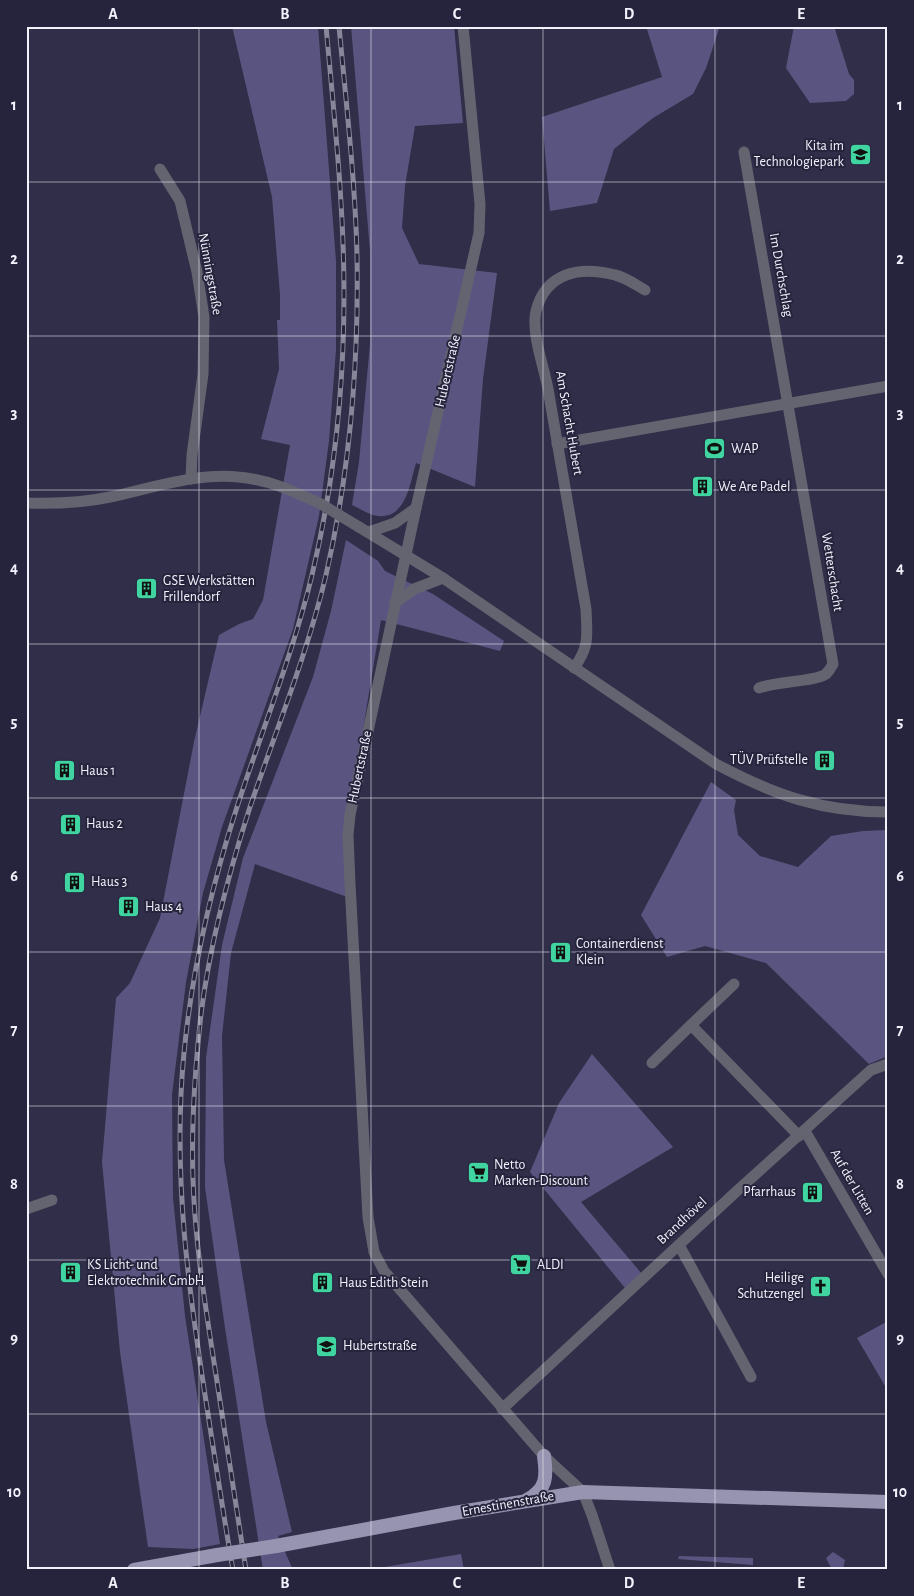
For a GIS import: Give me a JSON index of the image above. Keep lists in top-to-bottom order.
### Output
{
  "streets": {
    "main road": ["Ernestinenstraße"],
    "street": [
      "Nünningstraße",
      "Im Durchschlag",
      "Hubertstraße",
      "Am Schacht Hubert",
      "Wetterschacht",
      "Auf der Litten",
      "Brandhövel"
    ]
  },
  "crossings": [
    ["Im Durchschlag", "Wetterschacht"],
    ["Hubertstraße", "Brandhövel"],
    ["Hubertstraße", "Ernestinenstraße"],
    ["Auf der Litten", "Brandhövel"]
  ],
  "places": {
    "school or university": ["Kita im Technologiepark", "Hubertstraße"],
    "sports": ["WAP"],
    "building": [
      "We Are Padel",
      "GSE Werkstätten Frillendorf",
      "TÜV Prüfstelle",
      "Haus 1",
      "Haus 2",
      "Haus 3",
      "Haus 4",
      "Containerdienst Klein",
      "Pfarrhaus",
      "KS Licht- und Elektrotechnik GmbH",
      "Haus Edith Stein"
    ],
    "supermarket": ["Netto Marken-Discount", "ALDI"],
    "church": ["Heilige Schutzengel"]
  },
  "grid": {
    "columns": [
      "A",
      "B",
      "C",
      "D",
      "E"
    ],
    "rows": [
      "1",
      "2",
      "3",
      "4",
      "5",
      "6",
      "7",
      "8",
      "9",
      "10"
    ]
  }
}
